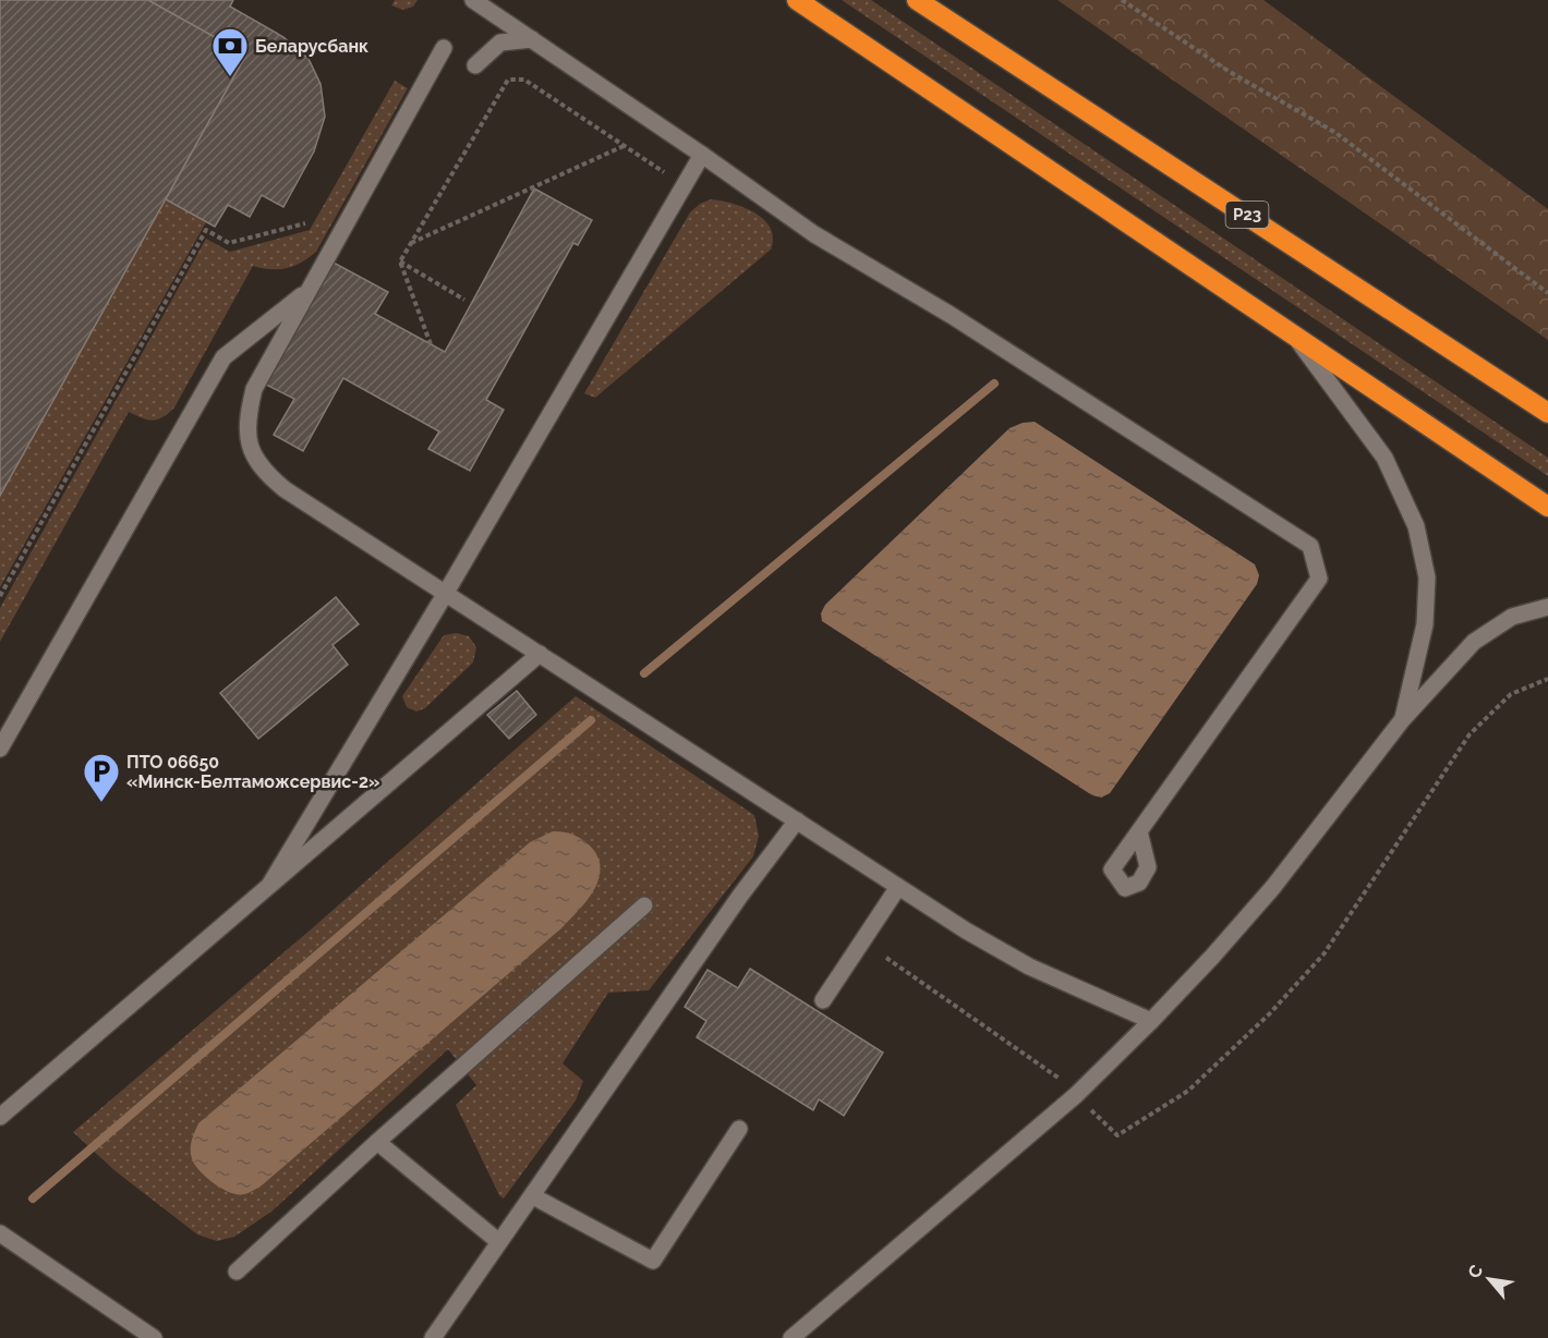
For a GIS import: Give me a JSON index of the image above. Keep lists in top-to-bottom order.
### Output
{
  "streets": {
    "highway": ["Р23"]
  },
  "places": {
    "bank": ["Беларусбанк"],
    "parking": ["ПТО 06650 «Минск-Белтаможсервис-2»"]
  },
  "north": "top left"
}
